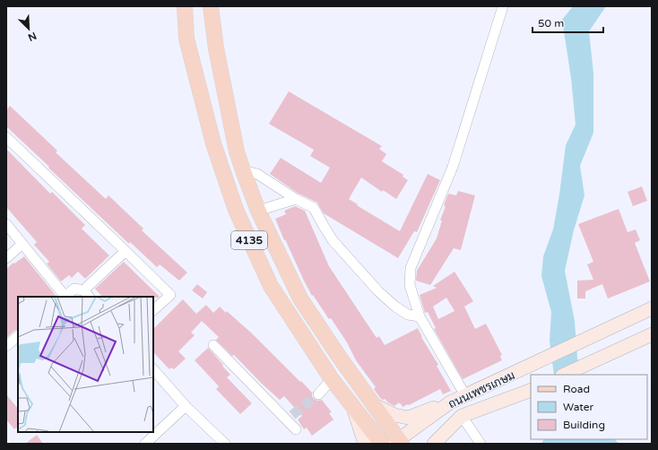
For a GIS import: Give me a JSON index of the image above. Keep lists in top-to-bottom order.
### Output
{
  "streets": {
    "main road": ["4135", "ถนนเพชรเกษม"]
  },
  "crossings": [
    ["4135", "ถนนเพชรเกษม"]
  ],
  "legend": ["Road", "Water", "Building"],
  "scale_bar": "50 m",
  "north": "bottom right"
}
